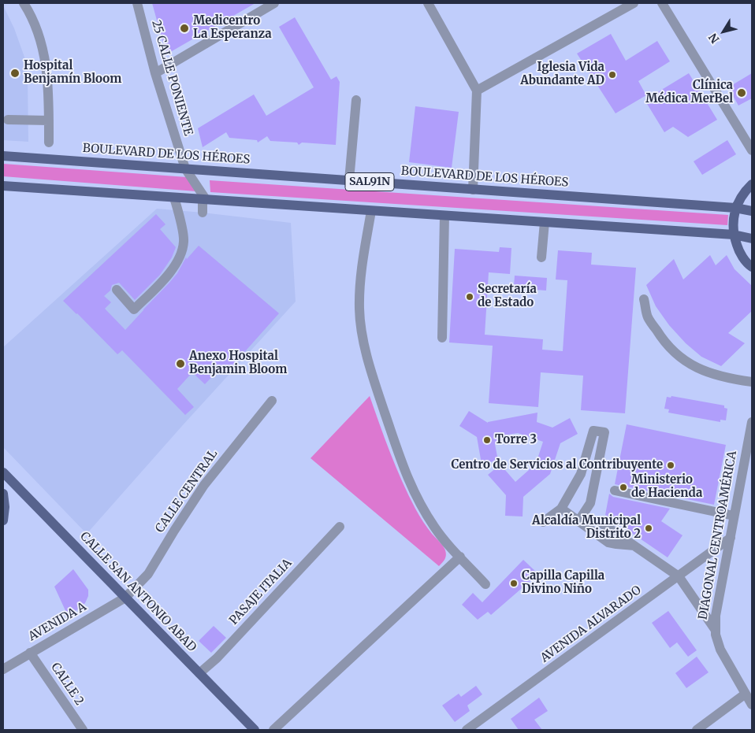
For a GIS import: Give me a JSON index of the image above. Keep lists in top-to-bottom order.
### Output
{
  "streets": {
    "main road": ["BOULEVARD DE LOS HÉROES", "SAL91N", "CALLE SAN ANTONIO ABAD"],
    "street": [
      "25 CALLE PONIENTE",
      "CALLE CENTRAL",
      "DIAGONAL CENTROAMÉRICA",
      "PASAJE ITALIA",
      "AVENIDA A",
      "AVENIDA ALVARADO",
      "CALLE 2"
    ]
  },
  "crossings": [
    ["25 CALLE PONIENTE", "BOULEVARD DE LOS HÉROES"],
    ["CALLE CENTRAL", "CALLE SAN ANTONIO ABAD"],
    ["CALLE CENTRAL", "AVENIDA A"],
    ["DIAGONAL CENTROAMÉRICA", "AVENIDA ALVARADO"],
    ["CALLE SAN ANTONIO ABAD", "PASAJE ITALIA"],
    ["CALLE SAN ANTONIO ABAD", "AVENIDA A"],
    ["AVENIDA A", "CALLE 2"]
  ],
  "places": [
    "Medicentro La Esperanza",
    "Hospital Benjamín Bloom",
    "Iglesia Vida Abundante AD",
    "Clínica Médica MerBel",
    "Secretaría de Estado",
    "Anexo Hospital Benjamin Bloom",
    "Torre 3",
    "Centro de Servicios al Contribuyente",
    "Ministerio de Hacienda",
    "Alcaldía Municipal Distrito 2",
    "Capilla Capilla Divino Niño"
  ],
  "north": "bottom left"
}
